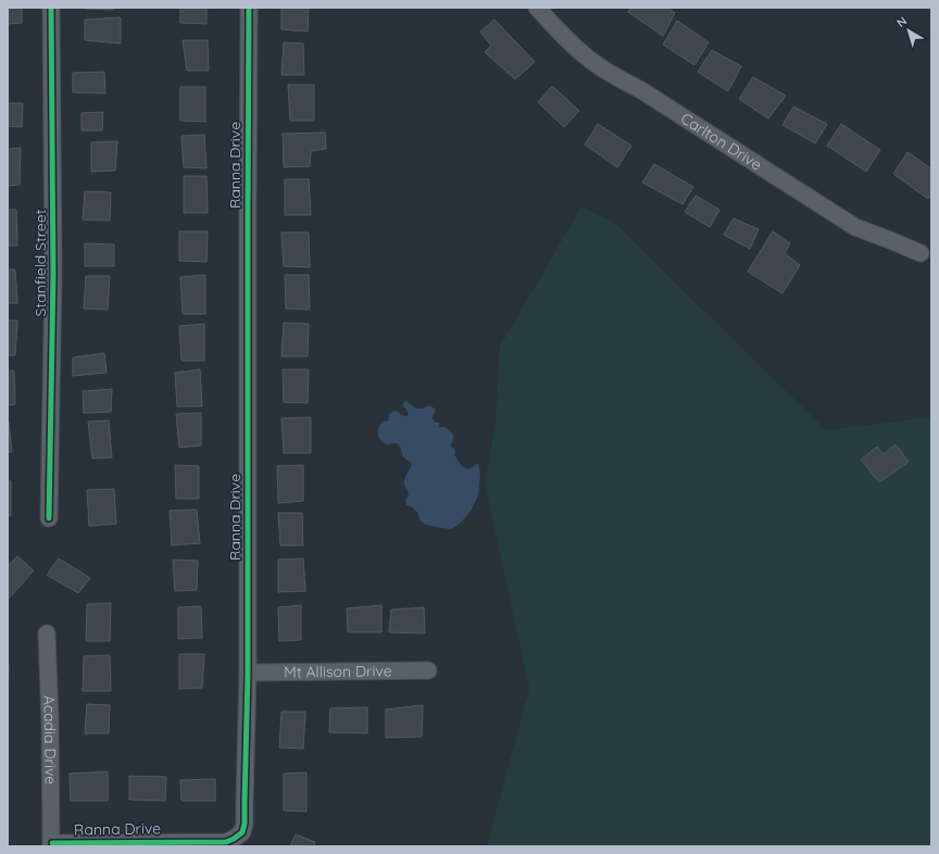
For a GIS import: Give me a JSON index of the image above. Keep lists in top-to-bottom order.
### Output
{
  "streets": {
    "street": [
      "Carlton Drive",
      "Ranna Drive",
      "Stanfield Street",
      "Mt Allison Drive",
      "Acadia Drive"
    ]
  },
  "crossings": [
    ["Ranna Drive", "Mt Allison Drive"],
    ["Ranna Drive", "Acadia Drive"]
  ],
  "north": "top left"
}
